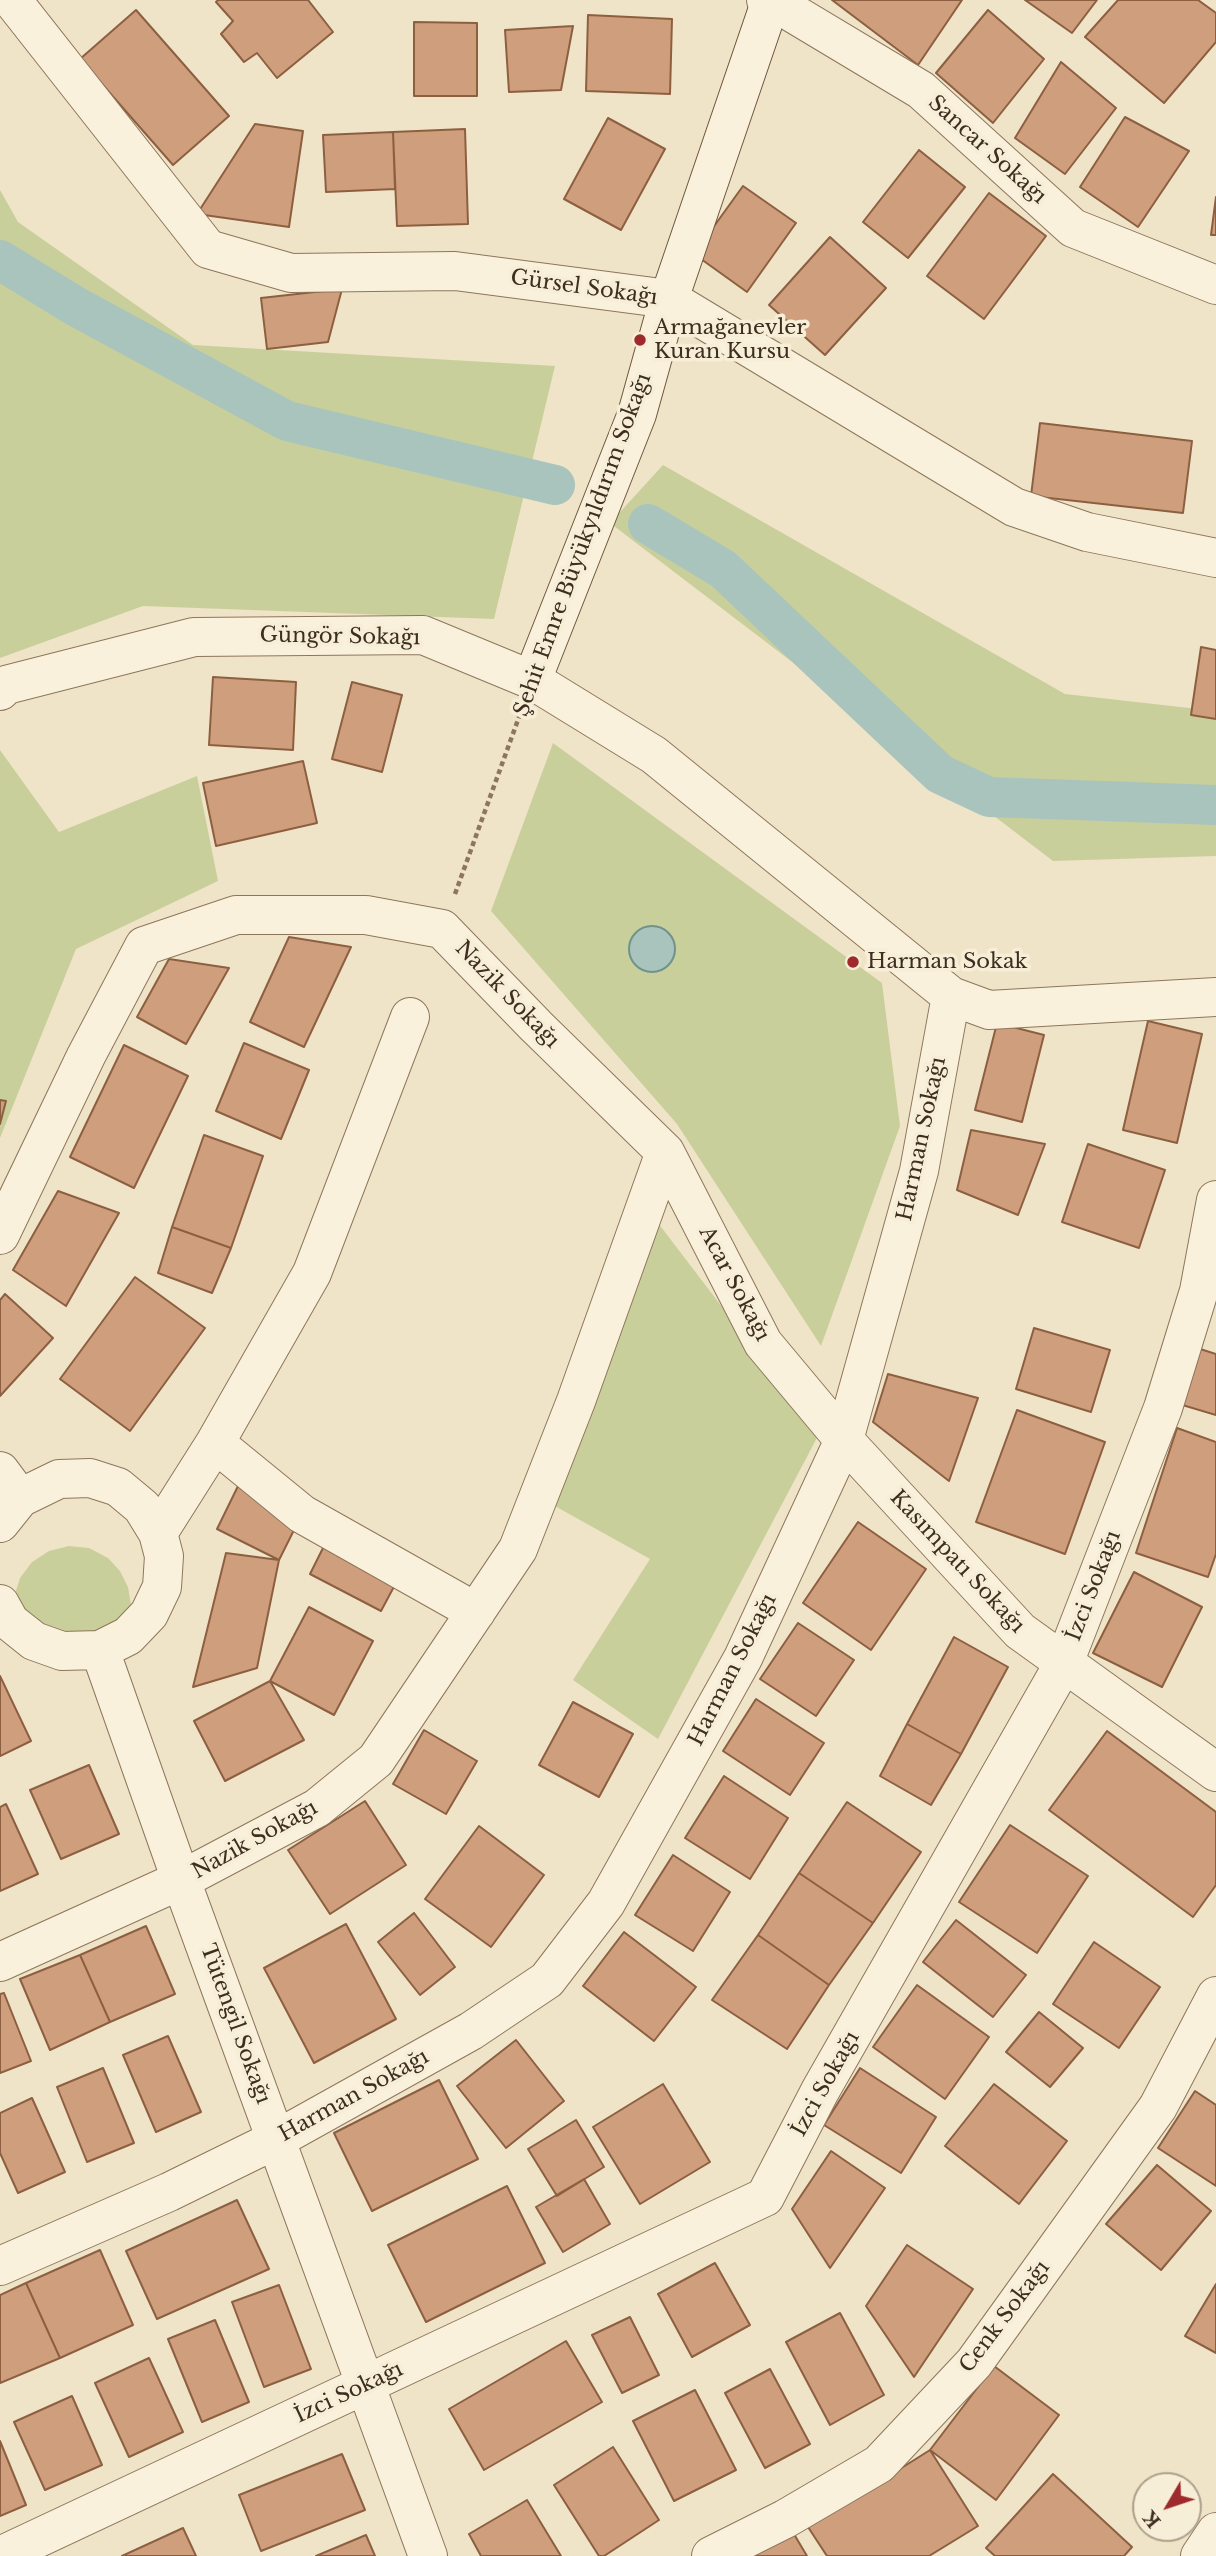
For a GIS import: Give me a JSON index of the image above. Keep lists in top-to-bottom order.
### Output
{
  "streets": {
    "street": [
      "Sancar Sokağı",
      "Gürsel Sokağı",
      "Şehit Emre Büyükyıldırım Sokağı",
      "Güngör Sokağı",
      "Nazik Sokağı",
      "Harman Sokağı",
      "Acar Sokağı",
      "Kasımpatı Sokağı",
      "İzci Sokağı",
      "Tütengil Sokağı",
      "Cenk Sokağı"
    ]
  },
  "crossings": [
    ["Sancar Sokağı", "Şehit Emre Büyükyıldırım Sokağı"],
    ["Gürsel Sokağı", "Şehit Emre Büyükyıldırım Sokağı"],
    ["Şehit Emre Büyükyıldırım Sokağı", "Güngör Sokağı"],
    ["Şehit Emre Büyükyıldırım Sokağı", "Nazik Sokağı"],
    ["Güngör Sokağı", "Harman Sokağı"],
    ["Nazik Sokağı", "Acar Sokağı"],
    ["Nazik Sokağı", "Tütengil Sokağı"],
    ["Harman Sokağı", "Acar Sokağı"],
    ["Harman Sokağı", "Kasımpatı Sokağı"],
    ["Harman Sokağı", "Tütengil Sokağı"],
    ["Acar Sokağı", "Kasımpatı Sokağı"],
    ["Kasımpatı Sokağı", "İzci Sokağı"],
    ["İzci Sokağı", "Tütengil Sokağı"]
  ],
  "places": ["Armağanevler Kuran Kursu", "Harman Sokak"],
  "north": "bottom left"
}
